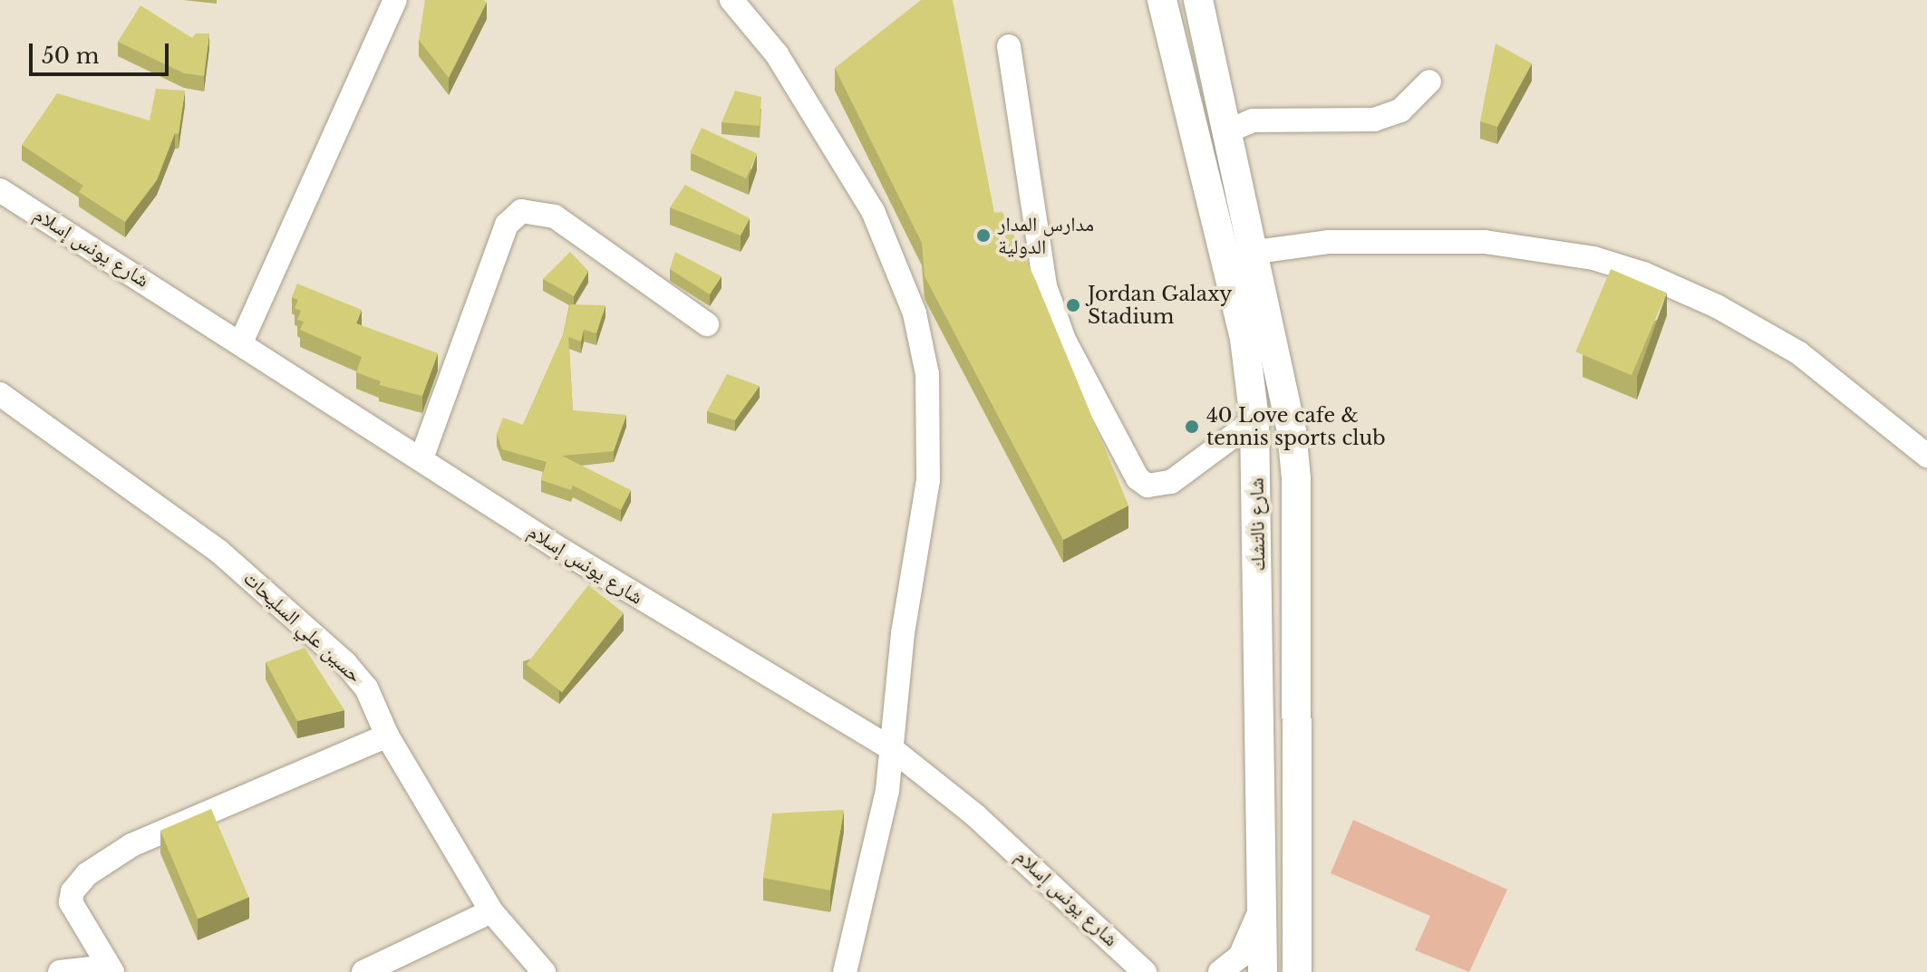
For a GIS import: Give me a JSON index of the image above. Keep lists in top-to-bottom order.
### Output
{
  "streets": {
    "main road": ["شارع نالتشك"],
    "street": ["شارع يونس إسلام", "حسين علي السليحات"]
  },
  "places": ["مدارس المدار الدولية", "Jordan Galaxy Stadium", "40 Love cafe & tennis sports club"],
  "scale_bar": "50 m"
}
